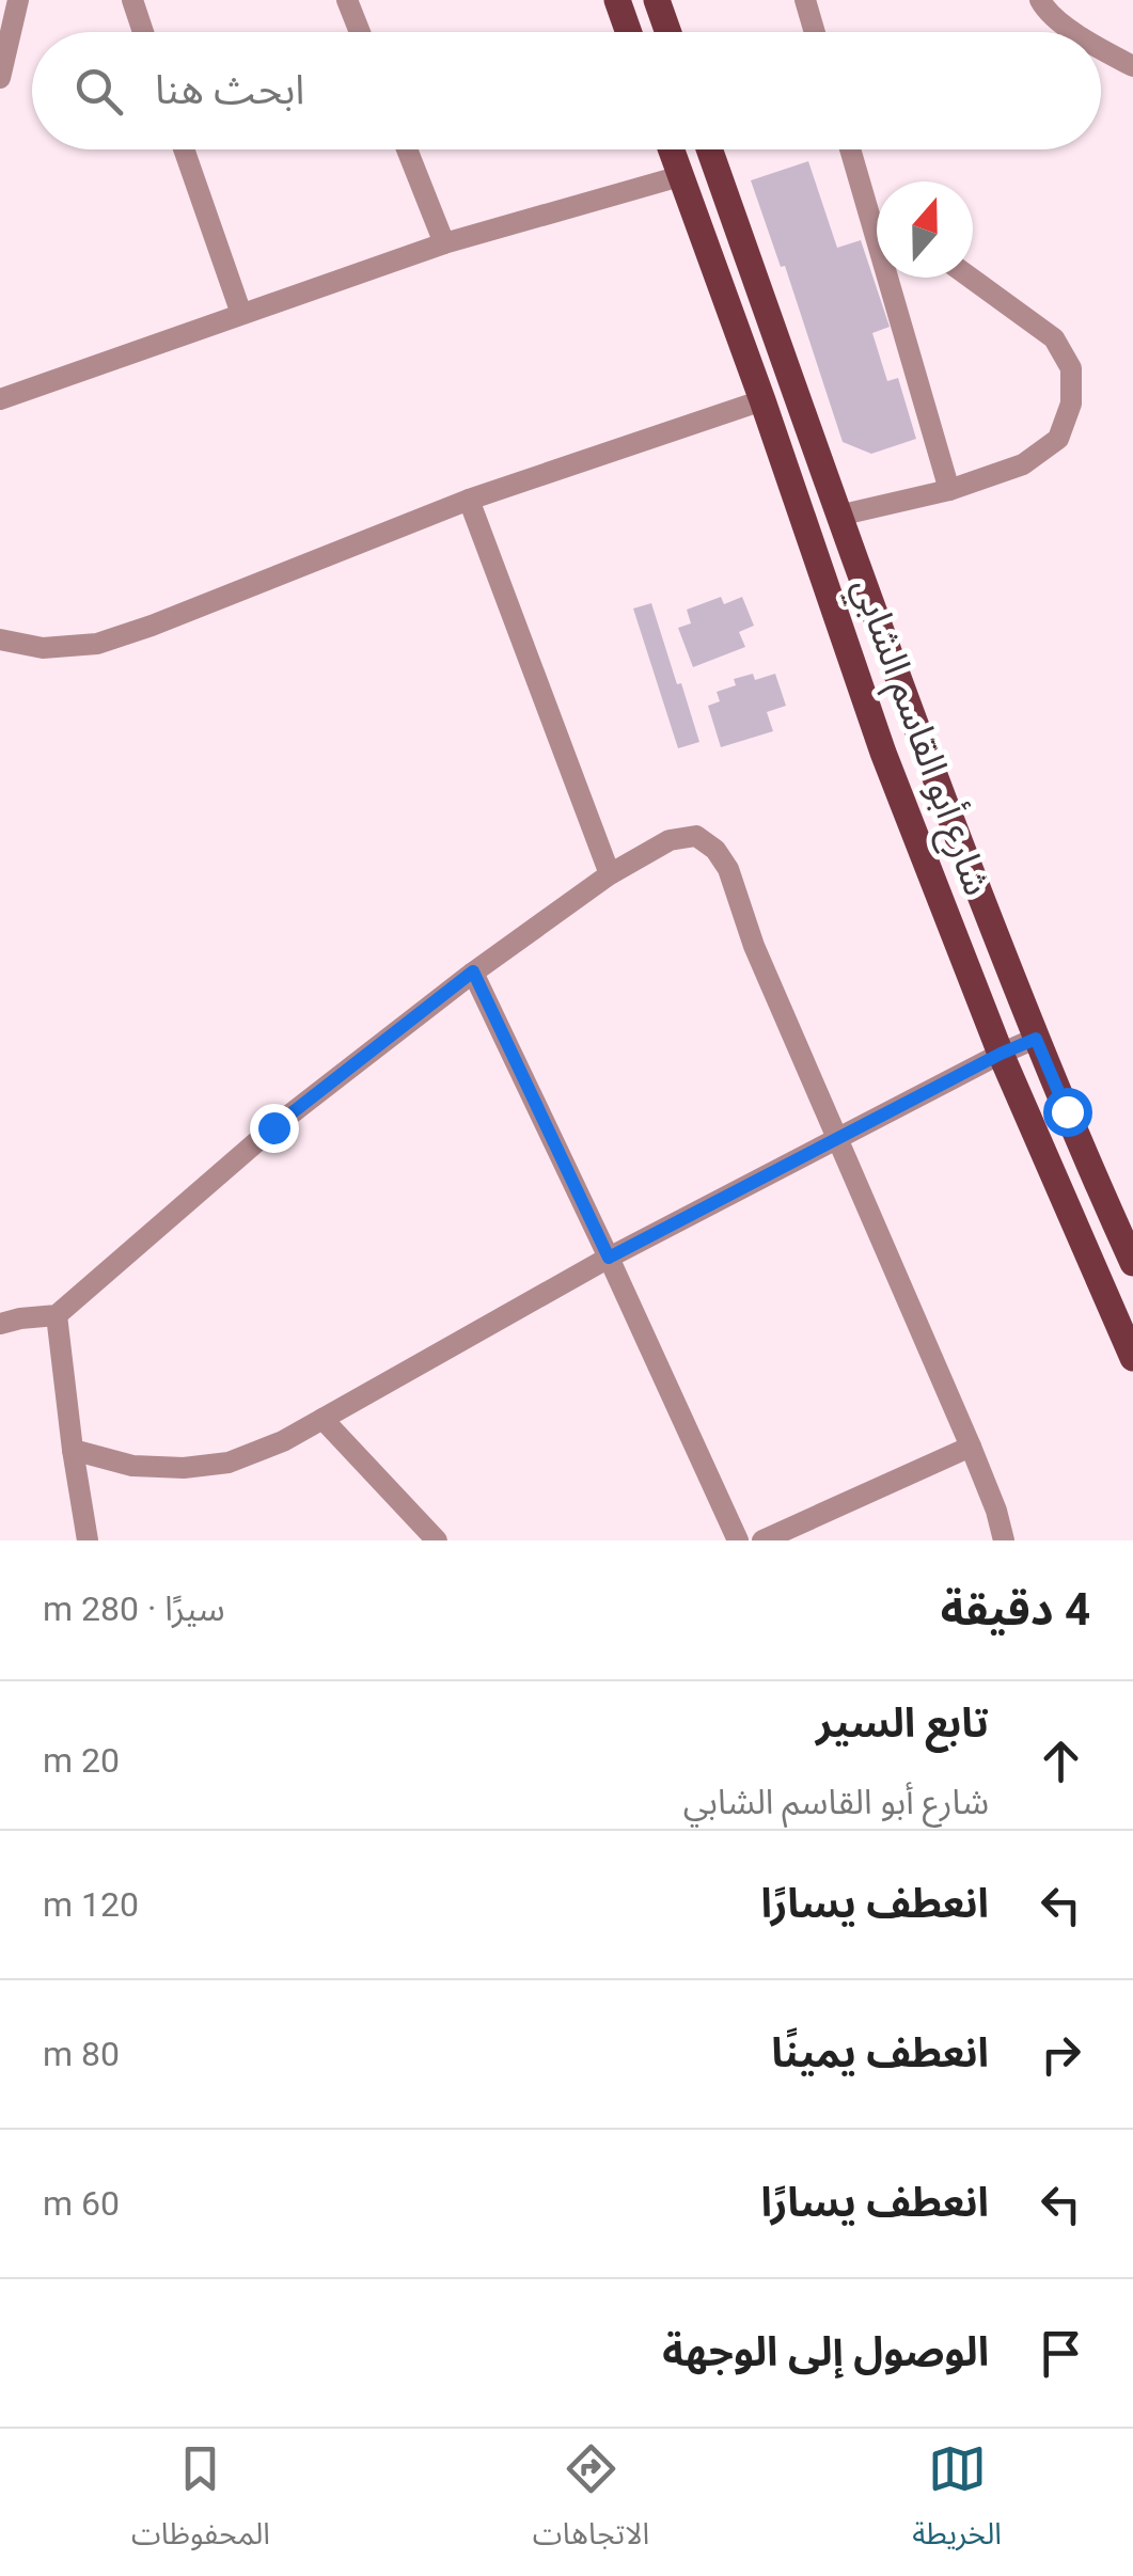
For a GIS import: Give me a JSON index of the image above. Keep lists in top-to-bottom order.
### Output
{
  "streets": {
    "main road": ["شارع أبو القاسم الشابي"]
  },
  "north": "top",
  "page": {
    "search": "ابحث هنا",
    "heading": ["4 دقيقة", "سيرًا · 280 m"],
    "list": [
      ["تابع السير", "شارع أبو القاسم الشابي", "20 m"],
      ["انعطف يسارًا", "120 m"],
      ["انعطف يمينًا", "80 m"],
      ["انعطف يسارًا", "60 m"],
      "الوصول إلى الوجهة"
    ],
    "nav": ["الخريطة", "الاتجاهات", "المحفوظات"]
  }
}
